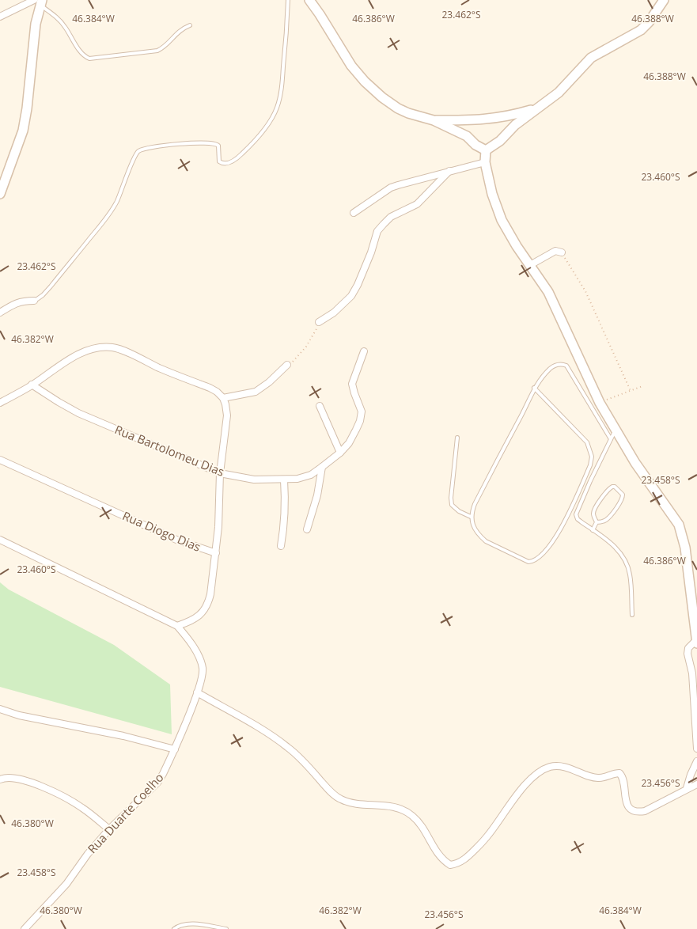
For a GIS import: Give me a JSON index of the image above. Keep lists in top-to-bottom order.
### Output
{
  "streets": {
    "street": ["Rua Bartolomeu Dias", "Rua Diogo Dias", "Rua Duarte Coelho"]
  },
  "coordinates": [
    "23.462°S",
    "46.384°W",
    "46.386°W",
    "46.388°W",
    "23.460°S",
    "46.382°W",
    "23.458°S",
    "23.456°S",
    "46.380°W"
  ]
}
